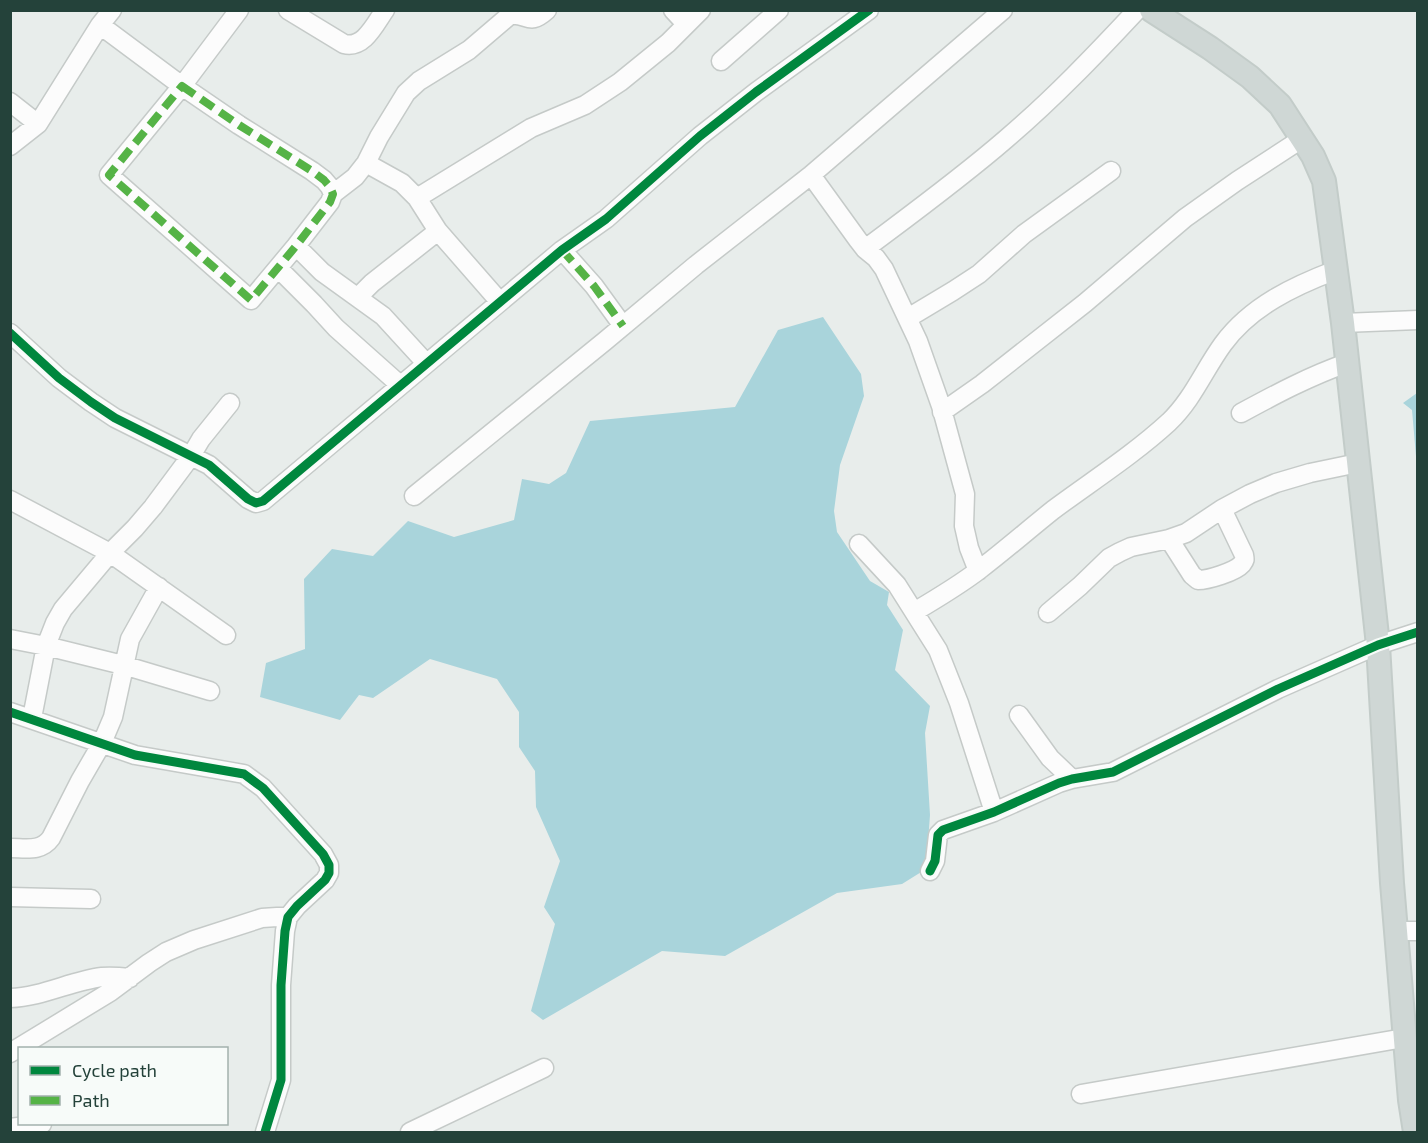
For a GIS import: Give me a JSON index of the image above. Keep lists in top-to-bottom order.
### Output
{
  "legend": ["Cycle path", "Path"]
}
